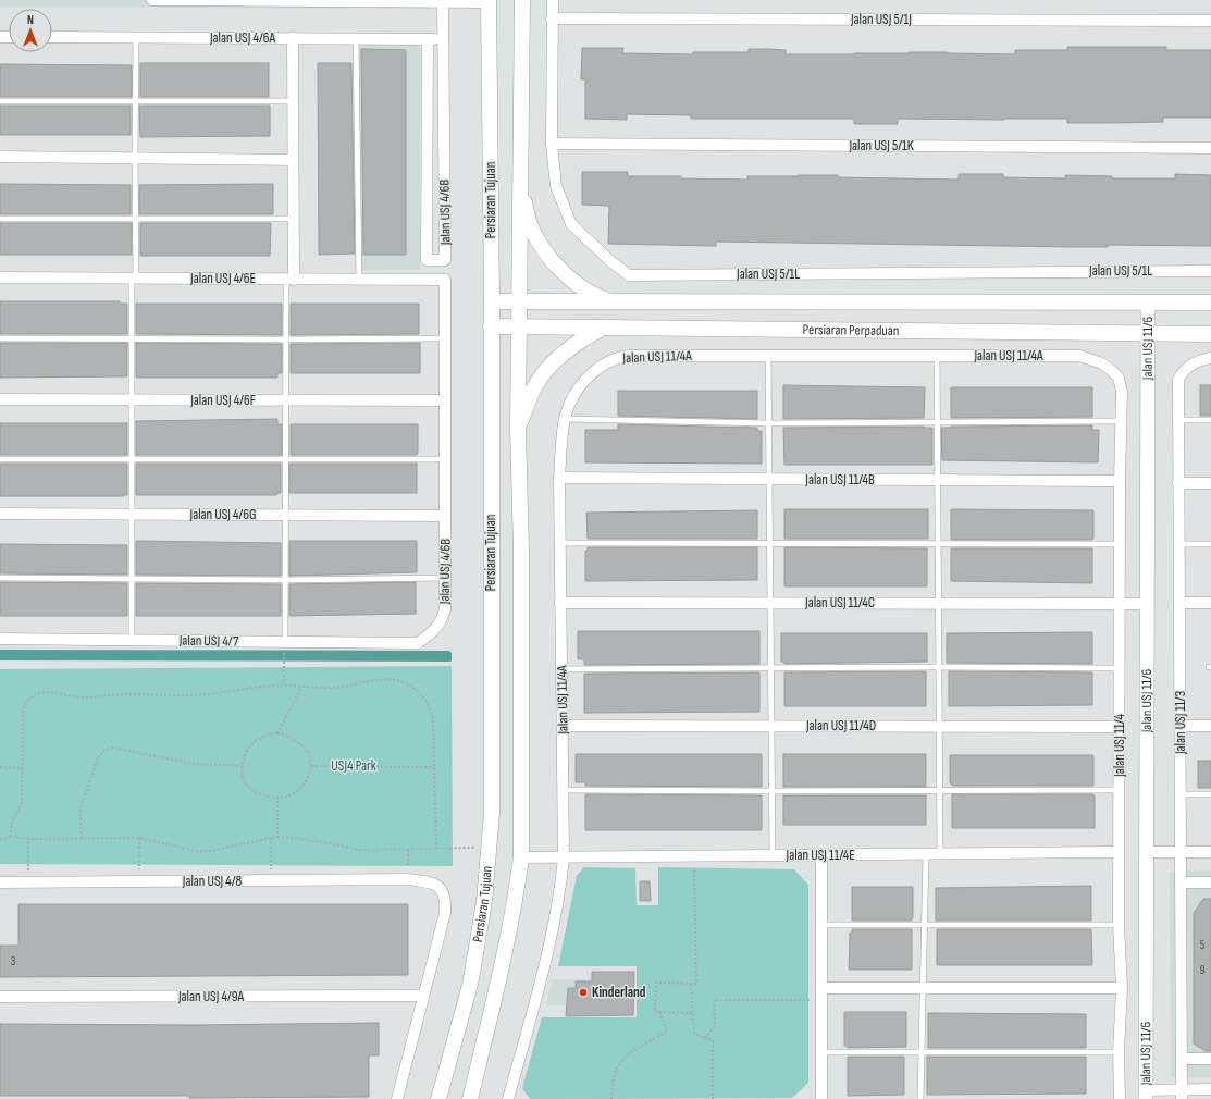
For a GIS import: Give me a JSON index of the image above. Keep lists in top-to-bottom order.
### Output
{
  "streets": {
    "main road": ["Persiaran Tujuan", "Persiaran Perpaduan"],
    "street": [
      "Jalan USJ 5/1J",
      "Jalan USJ 4/6A",
      "Jalan USJ 5/1K",
      "Jalan USJ 4/6B",
      "Jalan USJ 5/1L",
      "Jalan USJ 4/6E",
      "Jalan USJ 11/6",
      "Jalan USJ 11/4A",
      "Jalan USJ 4/6F",
      "Jalan USJ 11/4B",
      "Jalan USJ 4/6G",
      "Jalan USJ 11/4C",
      "Jalan USJ 4/7",
      "Jalan USJ 11/3",
      "Jalan USJ 11/4D",
      "Jalan USJ 11/4",
      "Jalan USJ 11/4E",
      "Jalan USJ 4/8",
      "Jalan USJ 4/9A"
    ]
  },
  "crossings": [
    ["Jalan USJ 5/1J", "Jalan USJ 5/1L"],
    ["Jalan USJ 4/6A", "Jalan USJ 4/6B"],
    ["Jalan USJ 5/1K", "Jalan USJ 5/1L"],
    ["Persiaran Tujuan", "Persiaran Perpaduan"],
    ["Persiaran Tujuan", "Jalan USJ 11/4E"],
    ["Jalan USJ 4/6B", "Jalan USJ 4/6E"],
    ["Jalan USJ 4/6B", "Jalan USJ 4/6F"],
    ["Jalan USJ 4/6B", "Jalan USJ 4/6G"],
    ["Jalan USJ 4/6B", "Jalan USJ 4/7"],
    ["Persiaran Perpaduan", "Jalan USJ 11/6"],
    ["Jalan USJ 11/6", "Jalan USJ 11/4C"],
    ["Jalan USJ 11/4A", "Jalan USJ 11/4B"],
    ["Jalan USJ 11/4A", "Jalan USJ 11/4C"],
    ["Jalan USJ 11/4A", "Jalan USJ 11/4D"],
    ["Jalan USJ 11/4A", "Jalan USJ 11/4"],
    ["Jalan USJ 11/4A", "Jalan USJ 11/4E"],
    ["Jalan USJ 11/4B", "Jalan USJ 11/4"],
    ["Jalan USJ 11/4C", "Jalan USJ 11/4"],
    ["Jalan USJ 11/4D", "Jalan USJ 11/4"],
    ["Jalan USJ 11/4", "Jalan USJ 11/4E"],
    ["Jalan USJ 4/8", "Jalan USJ 4/9A"]
  ],
  "parks": ["USJ4 Park"],
  "places": ["Kinderland"],
  "house_numbers": ["5", "3", "9"],
  "north": "top"
}
